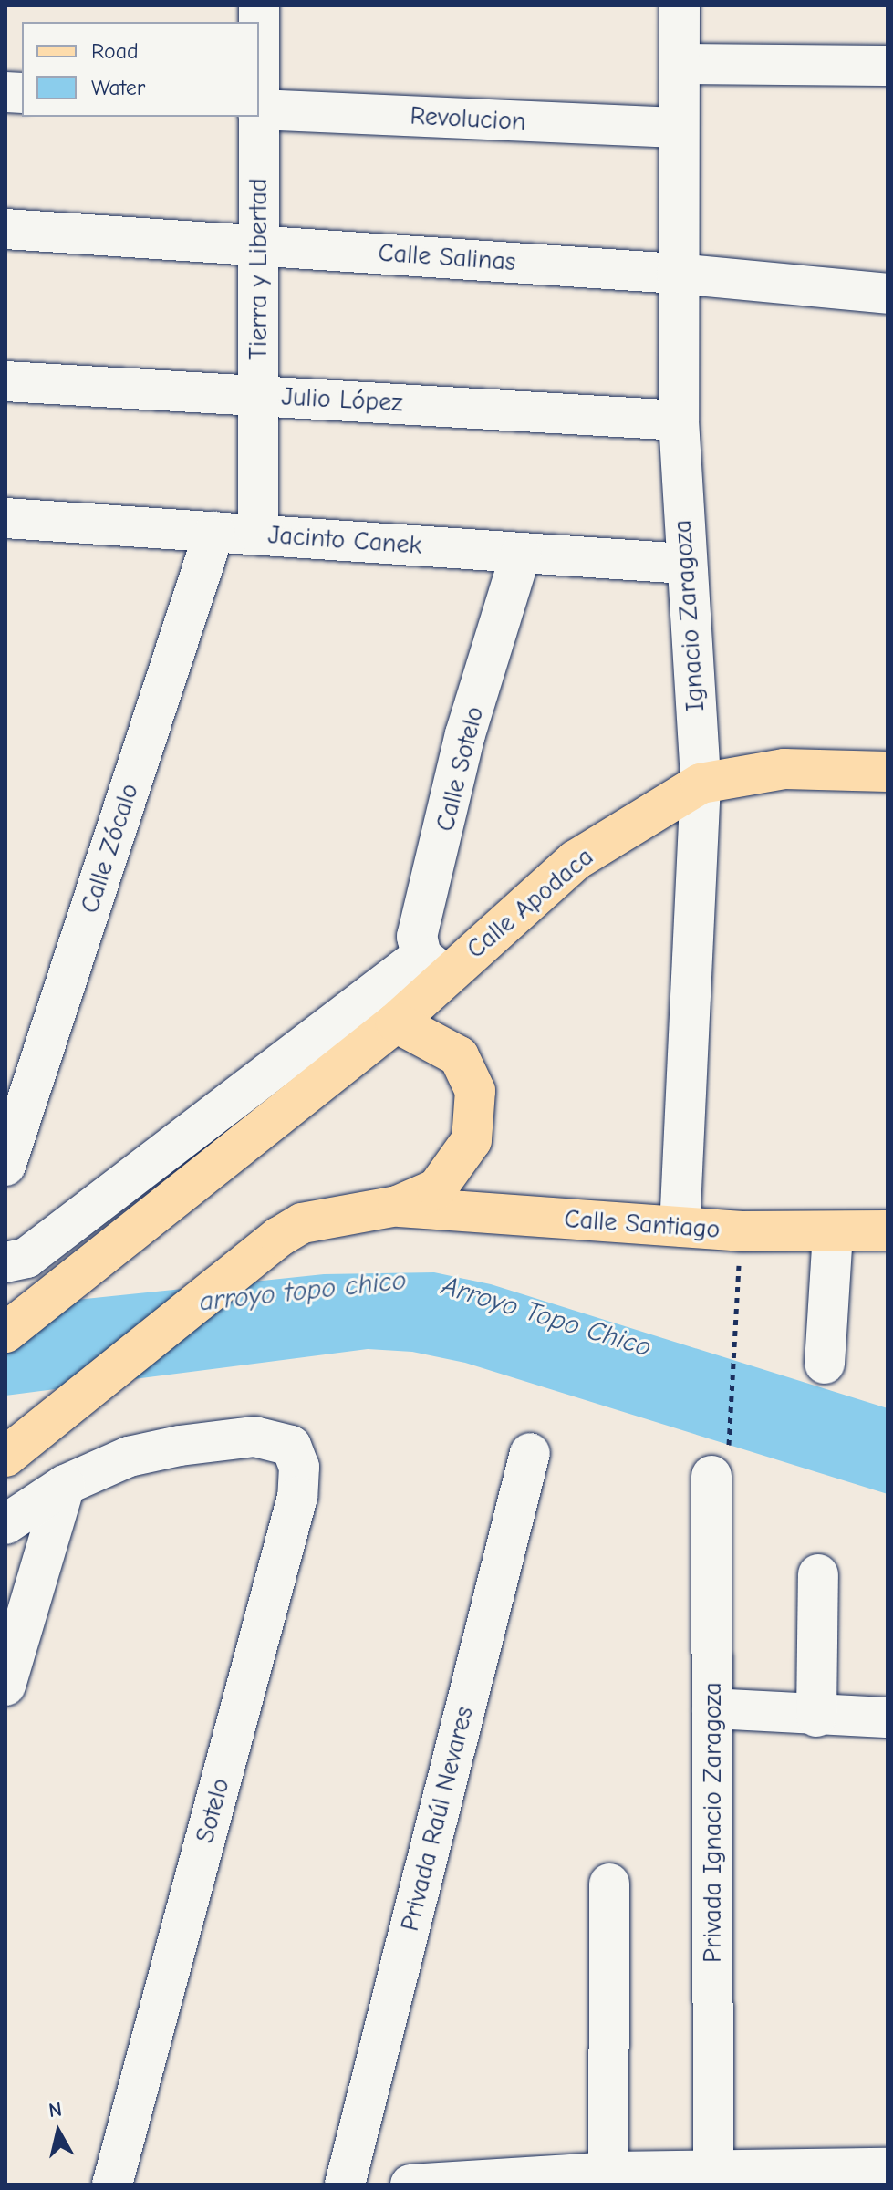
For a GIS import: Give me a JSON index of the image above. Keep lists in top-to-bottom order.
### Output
{
  "streets": {
    "main road": ["Calle Apodaca", "Calle Santiago"],
    "street": [
      "Revolucion",
      "Calle Salinas",
      "Tierra y Libertad",
      "Julio López",
      "Jacinto Canek",
      "Ignacio Zaragoza",
      "Calle Sotelo",
      "Calle Zócalo",
      "Sotelo",
      "Privada Raúl Nevares",
      "Privada Ignacio Zaragoza"
    ]
  },
  "crossings": [
    ["Revolucion", "Ignacio Zaragoza"],
    ["Calle Salinas", "Tierra y Libertad"],
    ["Calle Salinas", "Ignacio Zaragoza"],
    ["Tierra y Libertad", "Julio López"],
    ["Tierra y Libertad", "Jacinto Canek"],
    ["Julio López", "Ignacio Zaragoza"],
    ["Jacinto Canek", "Ignacio Zaragoza"],
    ["Jacinto Canek", "Calle Sotelo"],
    ["Jacinto Canek", "Calle Zócalo"],
    ["Ignacio Zaragoza", "Calle Apodaca"],
    ["Ignacio Zaragoza", "Calle Santiago"],
    ["Calle Sotelo", "Calle Apodaca"]
  ],
  "water": ["arroyo topo chico", "Arroyo Topo Chico"],
  "legend": ["Road", "Water"],
  "north": "top"
}
